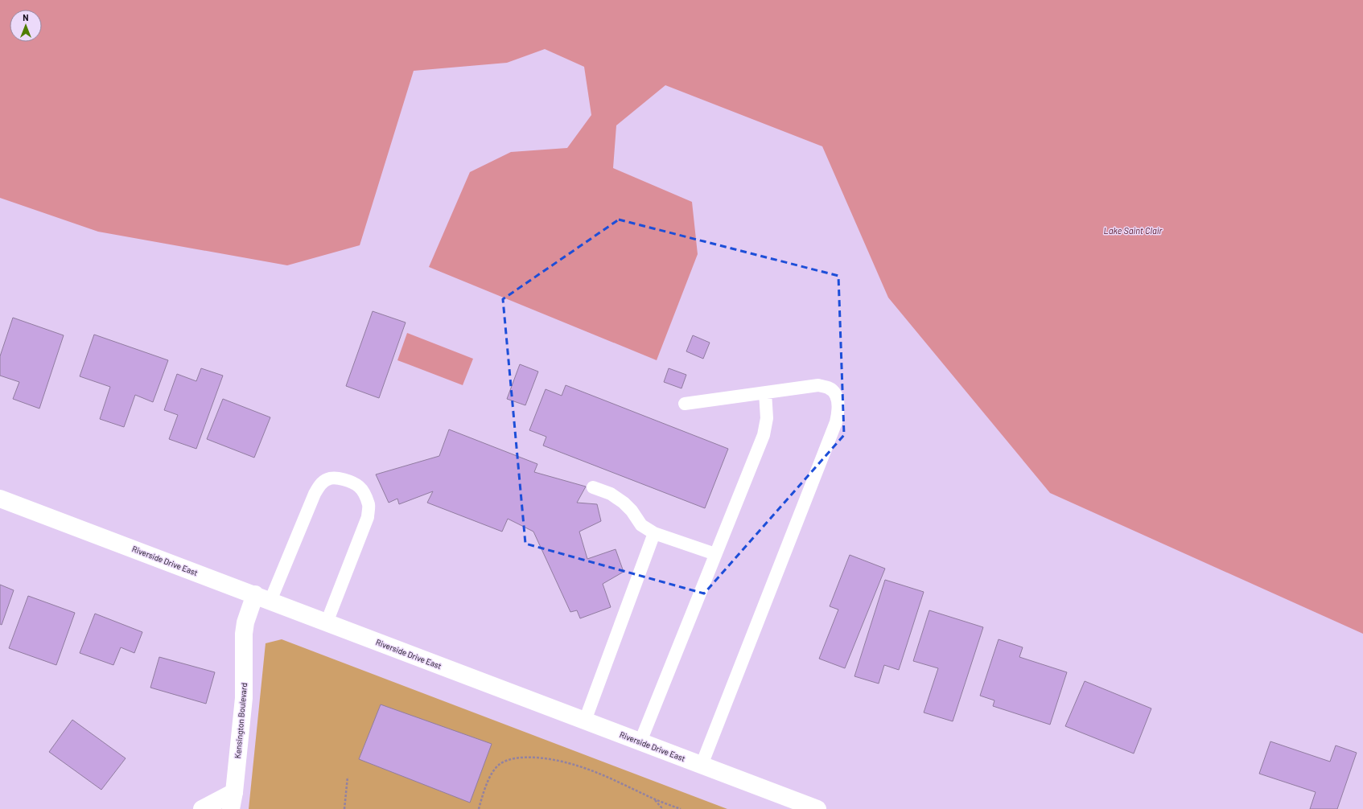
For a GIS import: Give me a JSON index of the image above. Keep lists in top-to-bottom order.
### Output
{
  "streets": {
    "street": ["Riverside Drive East", "Kensington Boulevard"]
  },
  "crossings": [
    ["Riverside Drive East", "Kensington Boulevard"]
  ],
  "water": ["Lake Saint Clair"],
  "north": "top"
}
